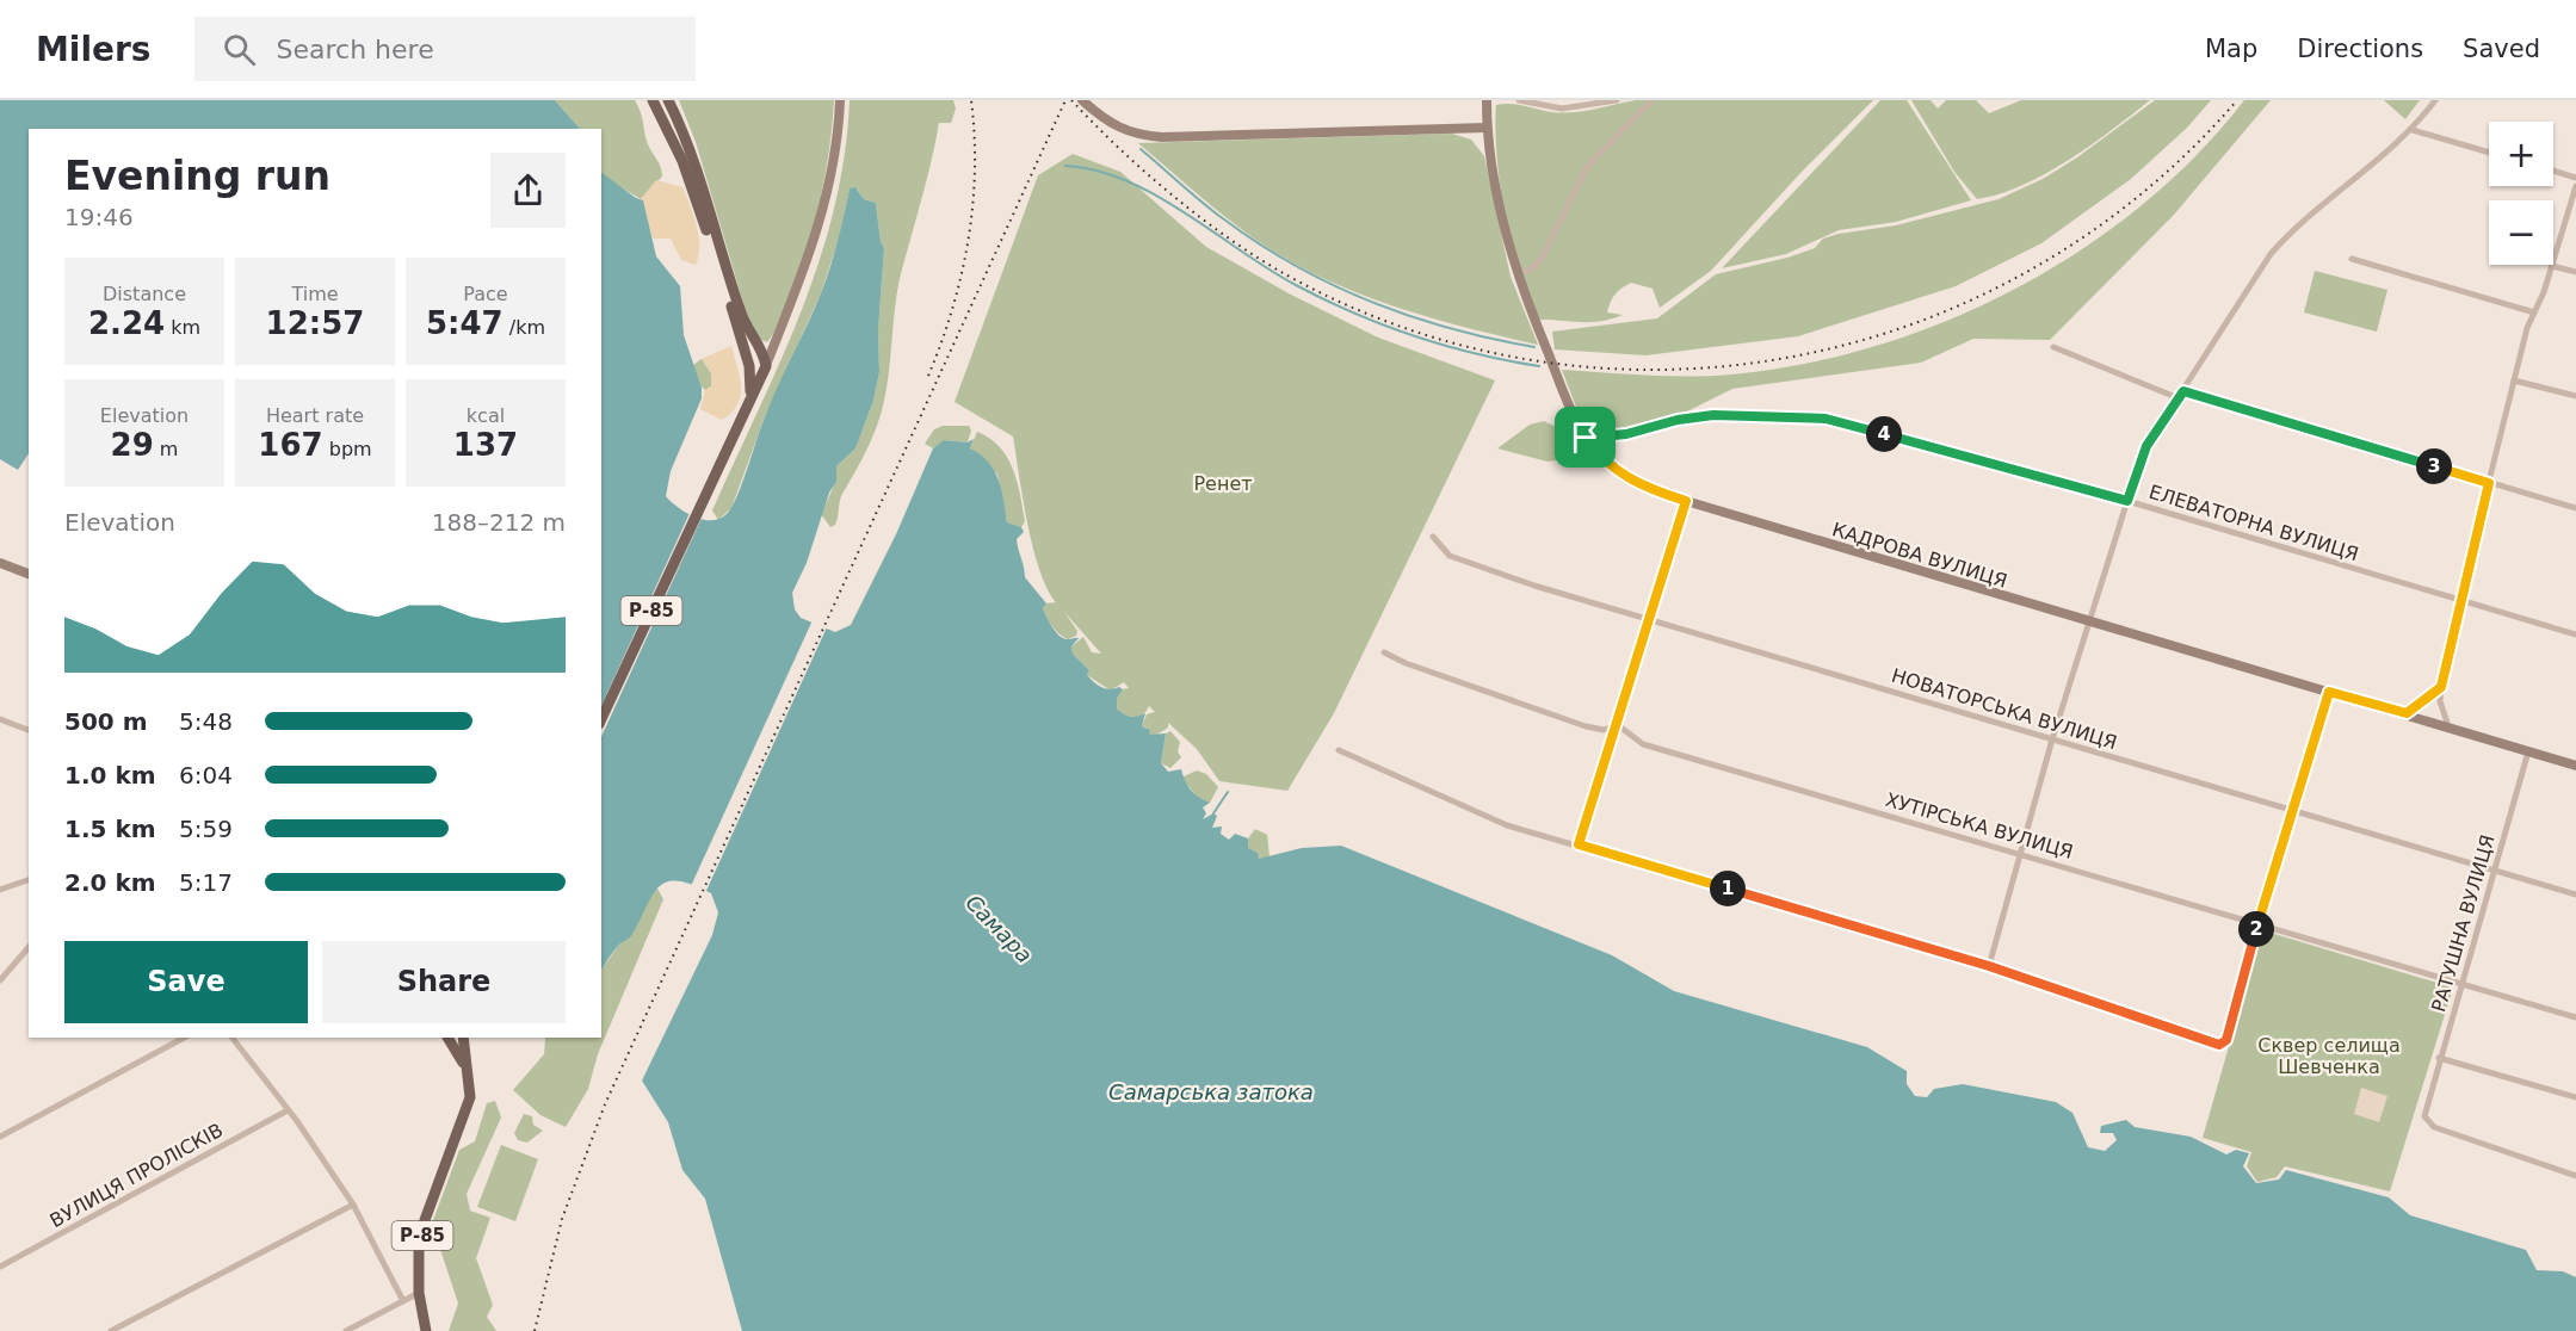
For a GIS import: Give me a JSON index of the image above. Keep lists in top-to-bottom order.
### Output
{
  "streets": {
    "main road": ["Р-85"],
    "street": [
      "ЕЛЕВАТОРНА ВУЛИЦЯ",
      "КАДРОВА ВУЛИЦЯ",
      "НОВАТОРСЬКА ВУЛИЦЯ",
      "ХУТІРСЬКА ВУЛИЦЯ",
      "РАТУШНА ВУЛИЦЯ",
      "ВУЛИЦЯ ПРОЛІСКІВ"
    ]
  },
  "crossings": [
    ["ЕЛЕВАТОРНА ВУЛИЦЯ", "КАДРОВА ВУЛИЦЯ"],
    ["КАДРОВА ВУЛИЦЯ", "РАТУШНА ВУЛИЦЯ"],
    ["НОВАТОРСЬКА ВУЛИЦЯ", "РАТУШНА ВУЛИЦЯ"],
    ["ХУТІРСЬКА ВУЛИЦЯ", "РАТУШНА ВУЛИЦЯ"]
  ],
  "water": ["Самара", "Самарська затока"],
  "parks": ["Ренет", "Сквер селища Шевченка"],
  "page": {
    "header": "Milers",
    "search": "Search here",
    "nav": ["Map", "Directions", "Saved"],
    "map_buttons": ["+", "−"],
    "heading": ["Evening run", "19:46"],
    "stats": [
      ["Distance", "2.24 km"],
      ["Time", "12:57"],
      ["Pace", "5:47 /km"],
      ["Elevation", "29 m"],
      ["Heart rate", "167 bpm"],
      ["kcal", "137"]
    ],
    "pins": [
      "4",
      "3",
      "1",
      "2"
    ],
    "chart": ["Elevation", "188–212 m"],
    "list": [
      {
        "name": "500 m",
        "note": "5:48"
      },
      {
        "name": "1.0 km",
        "note": "6:04"
      },
      {
        "name": "1.5 km",
        "note": "5:59"
      },
      {
        "name": "2.0 km",
        "note": "5:17"
      }
    ],
    "buttons": ["Save", "Share"]
  }
}
